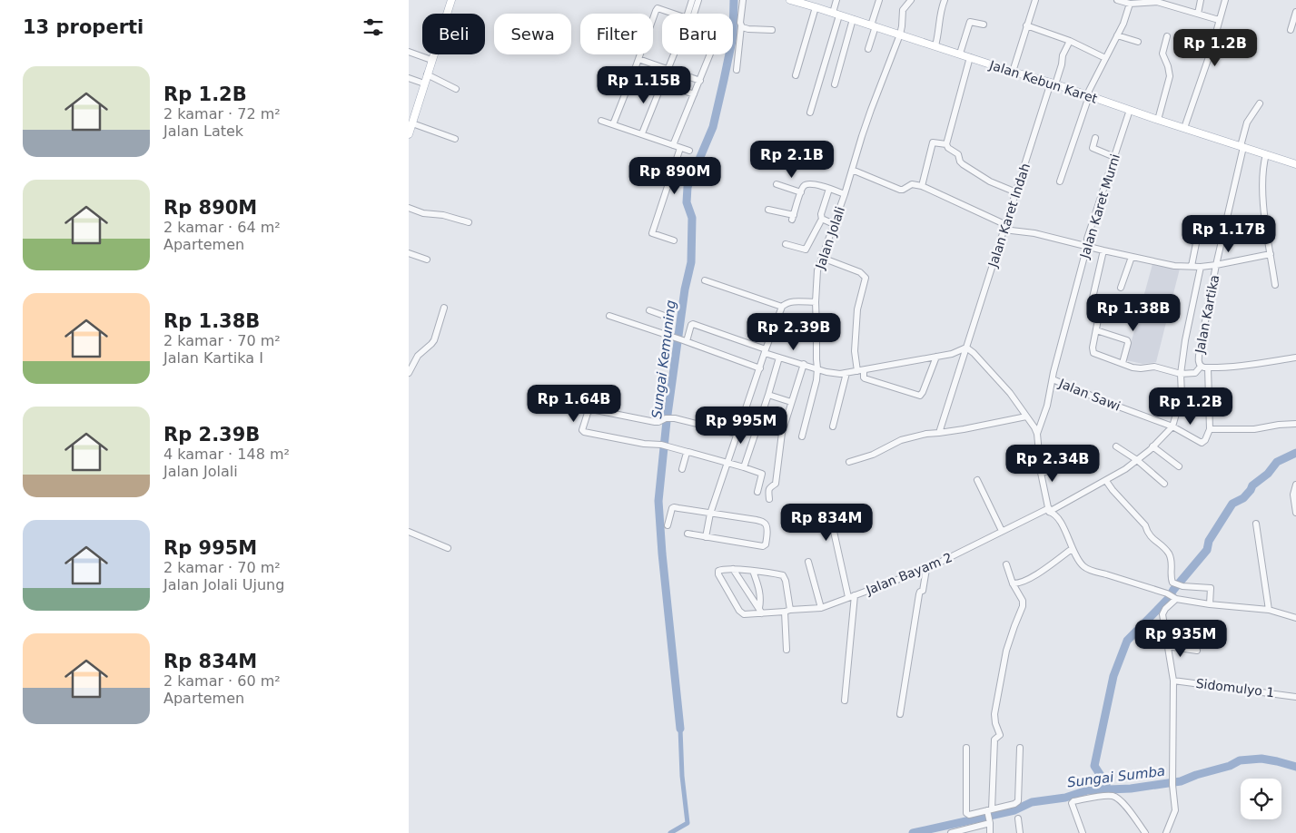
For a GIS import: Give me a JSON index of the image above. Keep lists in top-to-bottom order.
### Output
{
  "streets": {
    "main road": ["Jalan Kebun Karet"],
    "street": [
      "Jalan Karet Murni",
      "Jalan Karet Indah",
      "Jalan Jolali",
      "Jalan Kartika",
      "Jalan Sawi",
      "Jalan Bayam 2",
      "Sidomulyo 1"
    ]
  },
  "crossings": [
    ["Jalan Kebun Karet", "Jalan Karet Murni"],
    ["Jalan Kebun Karet", "Jalan Karet Indah"],
    ["Jalan Kebun Karet", "Jalan Jolali"],
    ["Jalan Kebun Karet", "Jalan Kartika"],
    ["Jalan Karet Murni", "Jalan Sawi"],
    ["Jalan Kartika", "Jalan Sawi"],
    ["Jalan Sawi", "Jalan Bayam 2"]
  ],
  "water": ["Sungai Kemuning", "Sungai Sumba"],
  "page": {
    "heading": "13 properti",
    "chip": [
      "Beli",
      "Sewa",
      "Filter",
      "Baru"
    ],
    "price": [
      "Rp 1.2B",
      "Rp 1.15B",
      "Rp 2.1B",
      "Rp 890M",
      "Rp 1.17B",
      "Rp 1.38B",
      "Rp 2.39B",
      "Rp 1.64B",
      "Rp 1.2B",
      "Rp 995M",
      "Rp 2.34B",
      "Rp 834M",
      "Rp 935M"
    ],
    "list": [
      {
        "name": "Rp 1.2B",
        "note": "2 kamar · 72 m² · Jalan Latek"
      },
      {
        "name": "Rp 890M",
        "note": "2 kamar · 64 m² · Apartemen"
      },
      {
        "name": "Rp 1.38B",
        "note": "2 kamar · 70 m² · Jalan Kartika I"
      },
      {
        "name": "Rp 2.39B",
        "note": "4 kamar · 148 m² · Jalan Jolali"
      },
      {
        "name": "Rp 995M",
        "note": "2 kamar · 70 m² · Jalan Jolali Ujung"
      },
      {
        "name": "Rp 834M",
        "note": "2 kamar · 60 m² · Apartemen"
      }
    ]
  }
}
